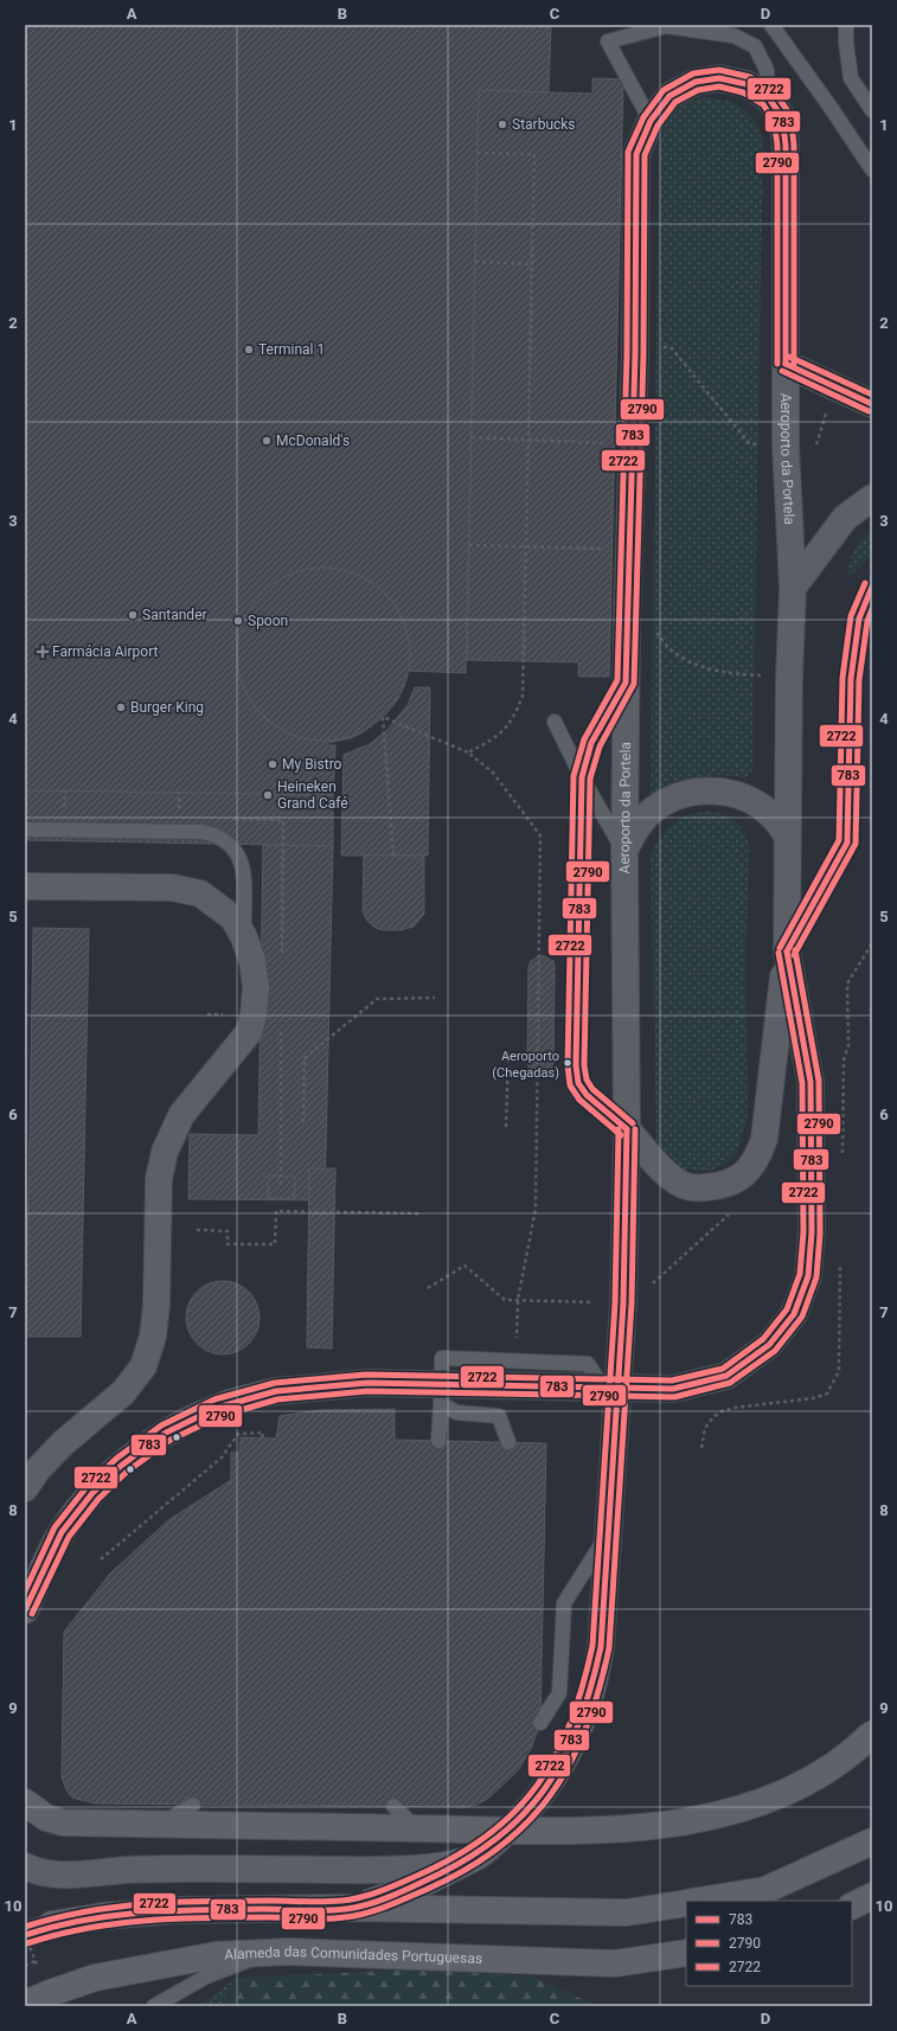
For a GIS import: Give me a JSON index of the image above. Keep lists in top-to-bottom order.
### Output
{
  "streets": {
    "main road": ["Aeroporto da Portela", "Alameda das Comunidades Portuguesas"]
  },
  "places": {
    "other": [
      "Starbucks",
      "Terminal 1",
      "McDonald's",
      "Santander",
      "Spoon",
      "Burger King",
      "My Bistro",
      "Heineken Grand Café",
      "Aeroporto (Chegadas)"
    ],
    "health": ["Farmácia Airport"]
  },
  "lines": ["transit line 2722", "transit line 783", "transit line 2790"],
  "legend": ["783", "2790", "2722"],
  "grid": {
    "columns": [
      "A",
      "B",
      "C",
      "D"
    ],
    "rows": [
      "1",
      "2",
      "3",
      "4",
      "5",
      "6",
      "7",
      "8",
      "9",
      "10"
    ]
  }
}
